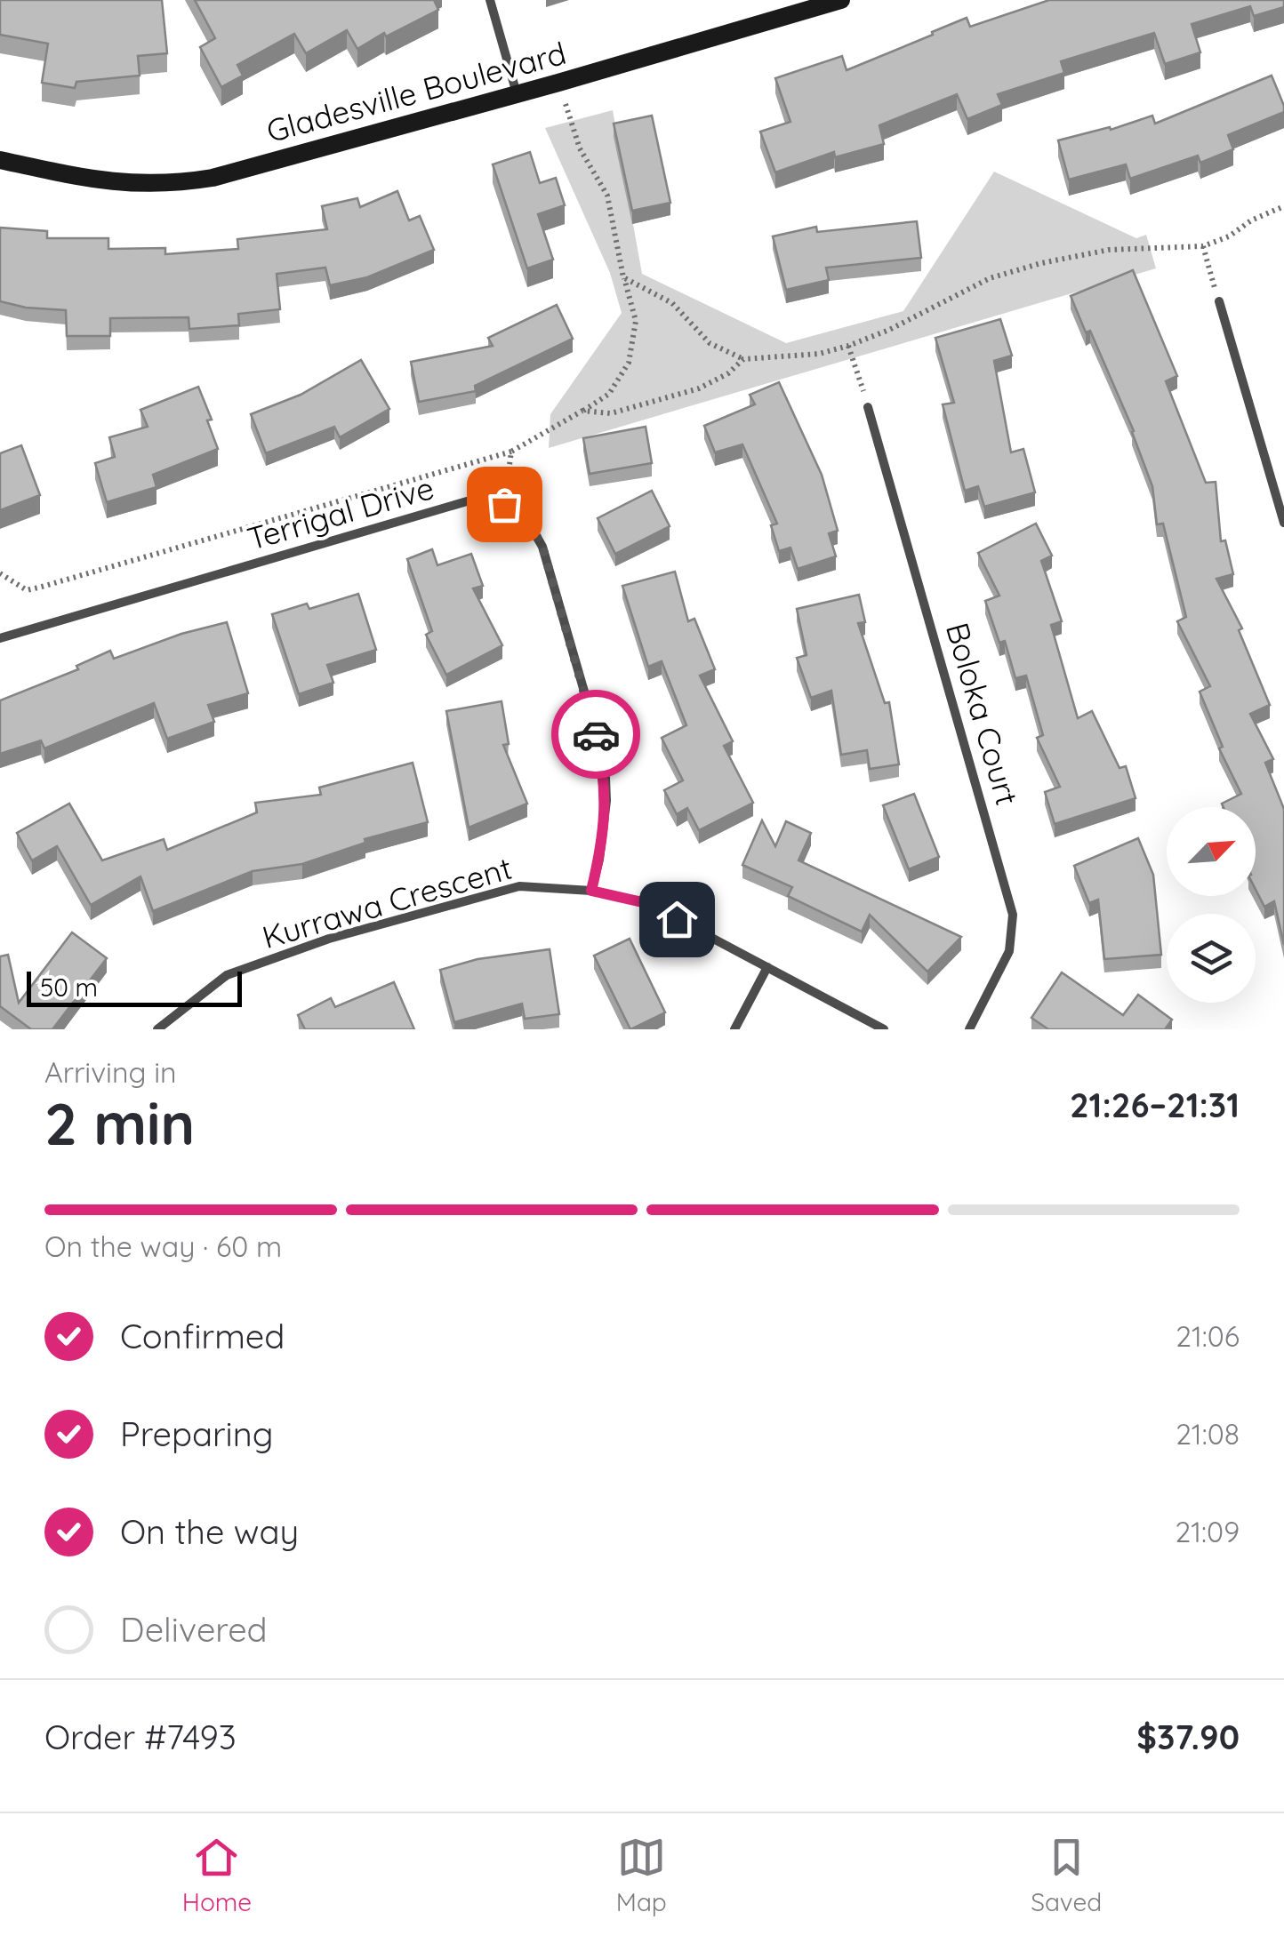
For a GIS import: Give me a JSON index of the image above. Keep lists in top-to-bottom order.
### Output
{
  "streets": {
    "street": [
      "Gladesville Boulevard",
      "Terrigal Drive",
      "Boloka Court",
      "Kurrawa Crescent"
    ]
  },
  "scale_bar": "50 m",
  "north": "top right",
  "page": {
    "scale": "50 m",
    "heading": ["2 min", "Arriving in", "21:26–21:31"],
    "panel": ["Order #7493", "$37.90"],
    "bar": "On the way · 60 m",
    "list": [
      ["Confirmed", "21:06"],
      ["Preparing", "21:08"],
      ["On the way", "21:09"],
      "Delivered"
    ],
    "tabs": ["Home", "Map", "Saved"]
  }
}
